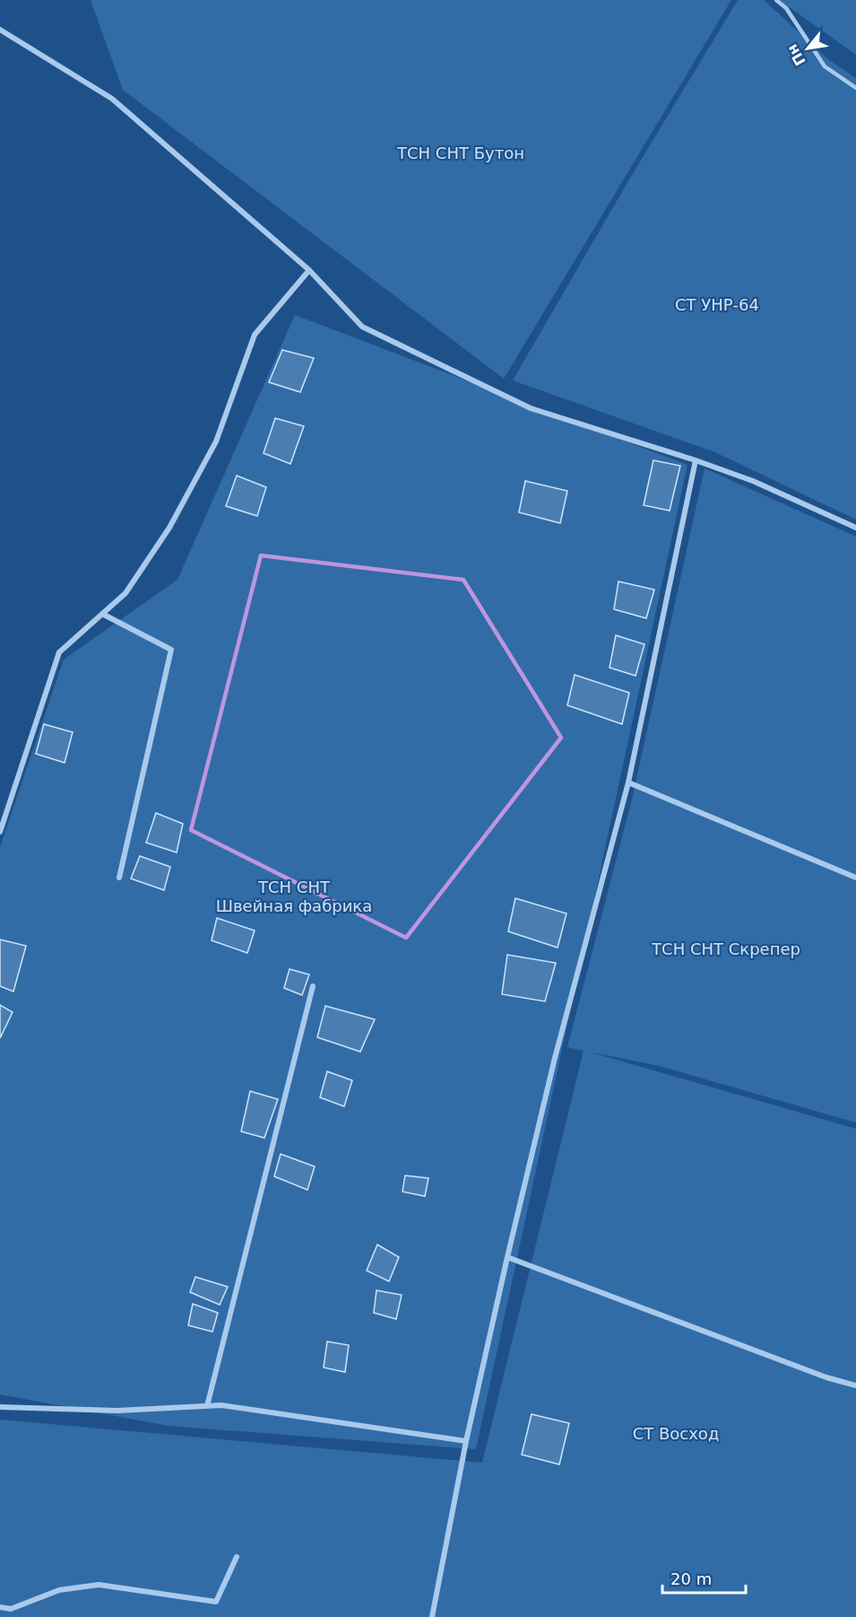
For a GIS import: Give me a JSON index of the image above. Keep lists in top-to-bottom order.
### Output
{
  "parks": [
    "ТСН СНТ Бутон",
    "СТ УНР-64",
    "ТСН СНТ Швейная фабрика",
    "ТСН СНТ Скрепер",
    "СТ Восход"
  ],
  "scale_bar": "20 m",
  "north": "bottom left"
}
